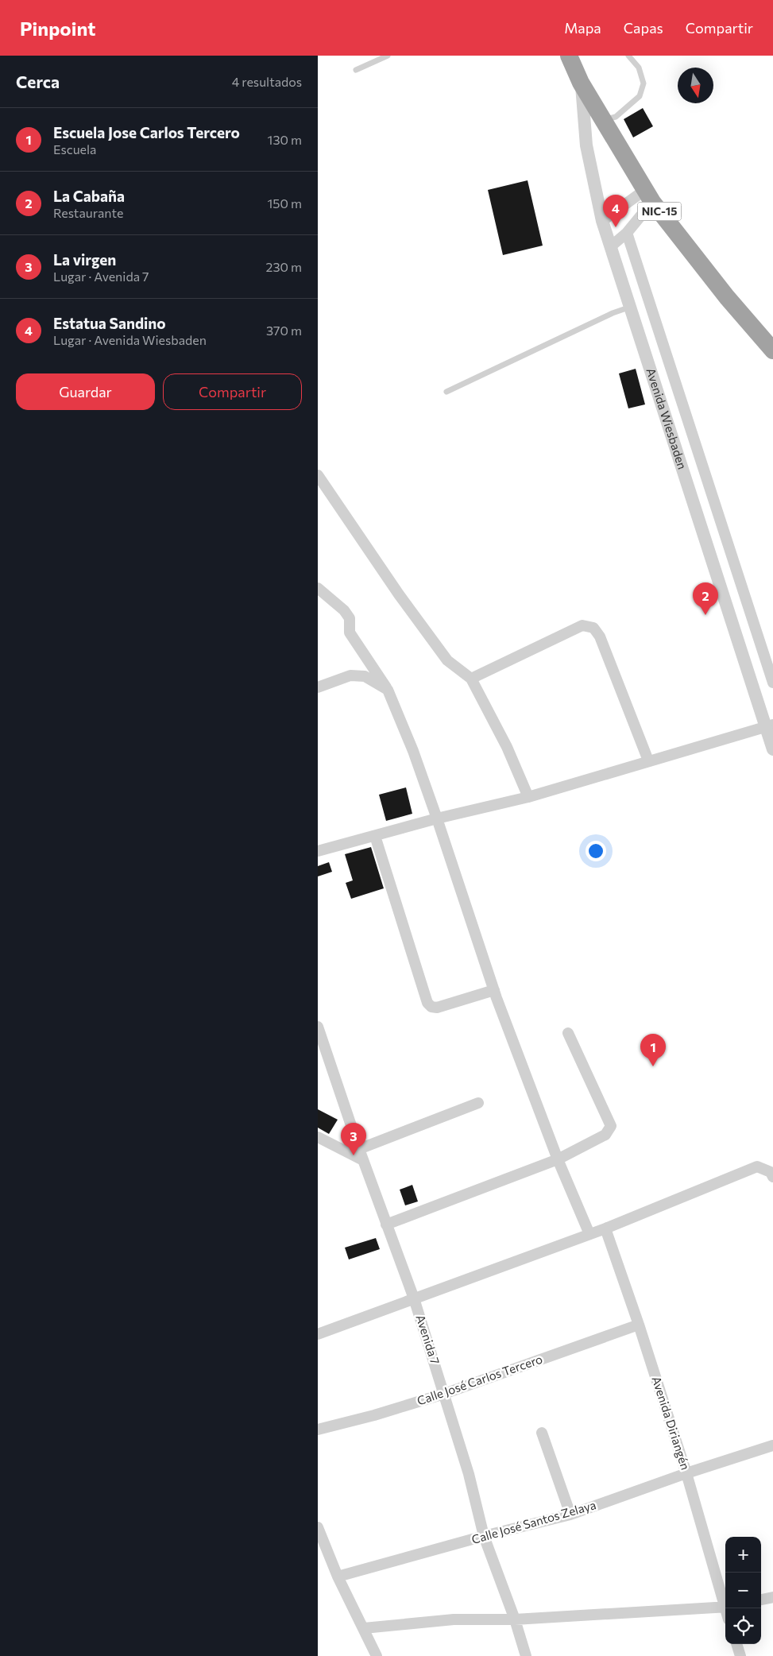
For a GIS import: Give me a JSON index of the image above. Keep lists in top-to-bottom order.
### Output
{
  "streets": {
    "highway": ["NIC-15"],
    "street": [
      "Avenida Wiesbaden",
      "Avenida 7",
      "Calle José Carlos Tercero",
      "Avenida Diriangén",
      "Calle José Santos Zelaya"
    ]
  },
  "crossings": [
    ["NIC-15", "Avenida Wiesbaden"],
    ["Avenida 7", "Calle José Carlos Tercero"],
    ["Avenida 7", "Calle José Santos Zelaya"],
    ["Calle José Carlos Tercero", "Avenida Diriangén"],
    ["Avenida Diriangén", "Calle José Santos Zelaya"]
  ],
  "north": "bottom",
  "page": {
    "header": "Pinpoint",
    "nav": ["Mapa", "Capas", "Compartir"],
    "heading": ["Cerca", "4 resultados"],
    "list": [
      {
        "mark": "1",
        "name": "Escuela Jose Carlos Tercero",
        "note": "Escuela",
        "value": "130 m"
      },
      {
        "mark": "2",
        "name": "La Cabaña",
        "note": "Restaurante",
        "value": "150 m"
      },
      {
        "mark": "3",
        "name": "La virgen",
        "note": "Lugar · Avenida 7",
        "value": "230 m"
      },
      {
        "mark": "4",
        "name": "Estatua Sandino",
        "note": "Lugar · Avenida Wiesbaden",
        "value": "370 m"
      }
    ],
    "pins": [
      "4",
      "2",
      "1",
      "3"
    ],
    "buttons": ["Guardar", "Compartir"],
    "map_buttons": ["+", "−"]
  }
}
